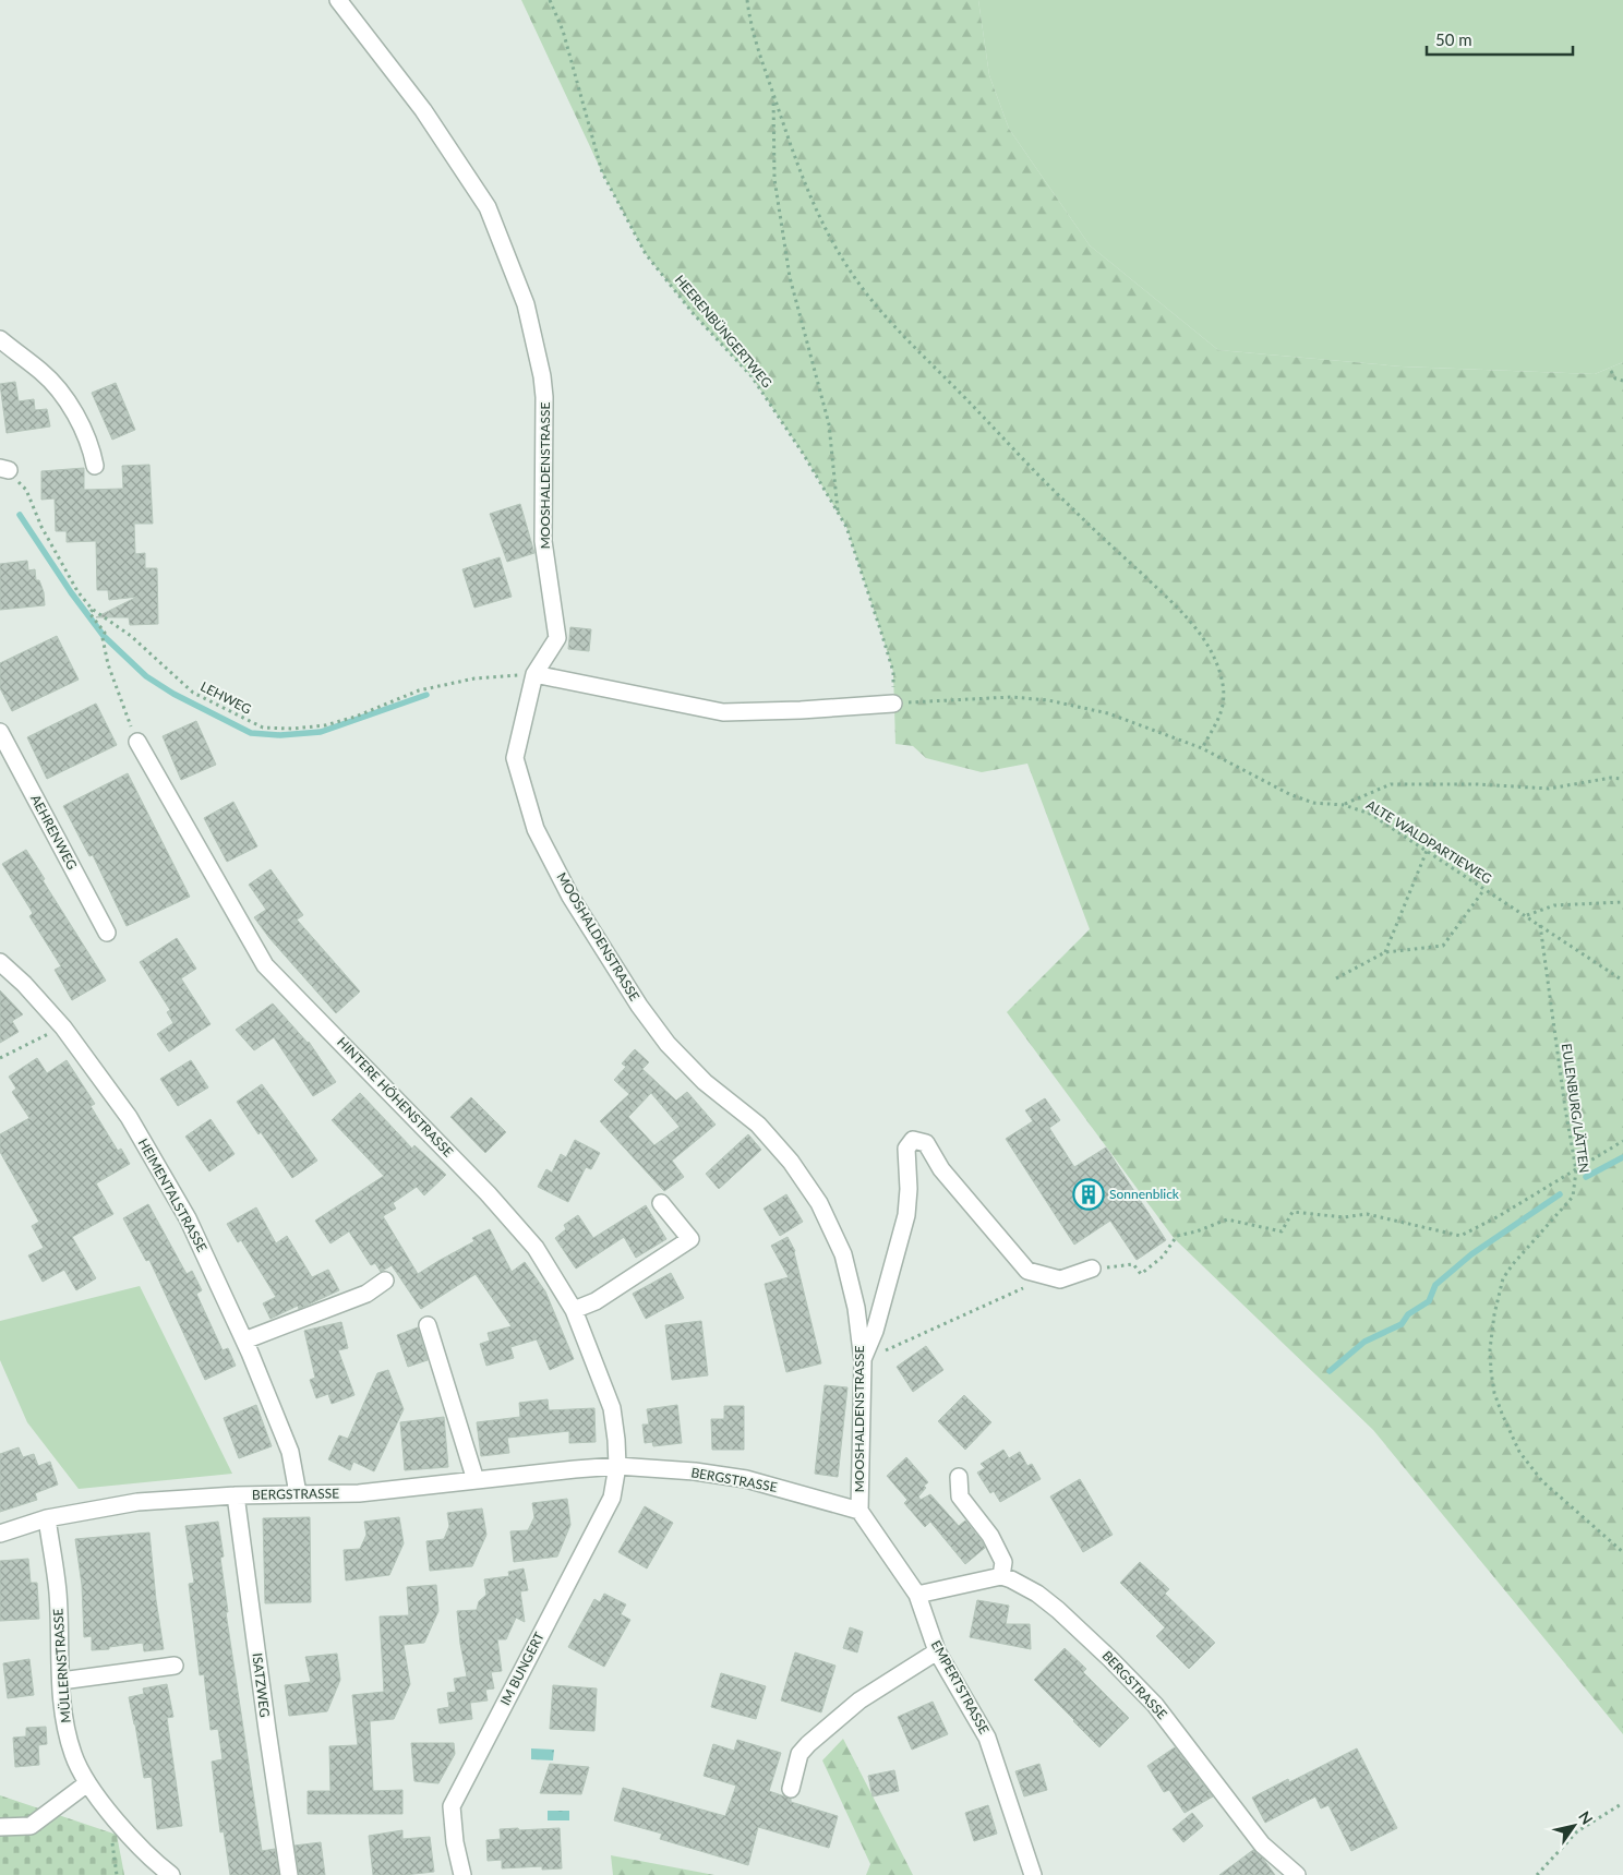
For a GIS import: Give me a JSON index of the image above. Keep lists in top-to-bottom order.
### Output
{
  "streets": {
    "street": [
      "MOOSHALDENSTRASSE",
      "AEHRENWEG",
      "HINTERE HÖHENSTRASSE",
      "HEIMENTALSTRASSE",
      "BERGSTRASSE",
      "MÜLLERNSTRASSE",
      "IM BUNGERT",
      "ISATZWEG",
      "EMPERTSTRASSE"
    ],
    "path": [
      "HEERENBÜNGERTWEG",
      "LEHWEG",
      "ALTE WALDPARTIEWEG",
      "EULENBURG/LÄTTEN"
    ]
  },
  "crossings": [
    ["HEERENBÜNGERTWEG", "ALTE WALDPARTIEWEG"],
    ["MOOSHALDENSTRASSE", "LEHWEG"],
    ["MOOSHALDENSTRASSE", "BERGSTRASSE"],
    ["ALTE WALDPARTIEWEG", "EULENBURG/LÄTTEN"],
    ["HINTERE HÖHENSTRASSE", "BERGSTRASSE"],
    ["HINTERE HÖHENSTRASSE", "IM BUNGERT"],
    ["HEIMENTALSTRASSE", "BERGSTRASSE"],
    ["BERGSTRASSE", "MÜLLERNSTRASSE"],
    ["BERGSTRASSE", "IM BUNGERT"],
    ["BERGSTRASSE", "ISATZWEG"]
  ],
  "places": {
    "building": ["Sonnenblick"]
  },
  "scale_bar": "50 m",
  "north": "top right"
}
